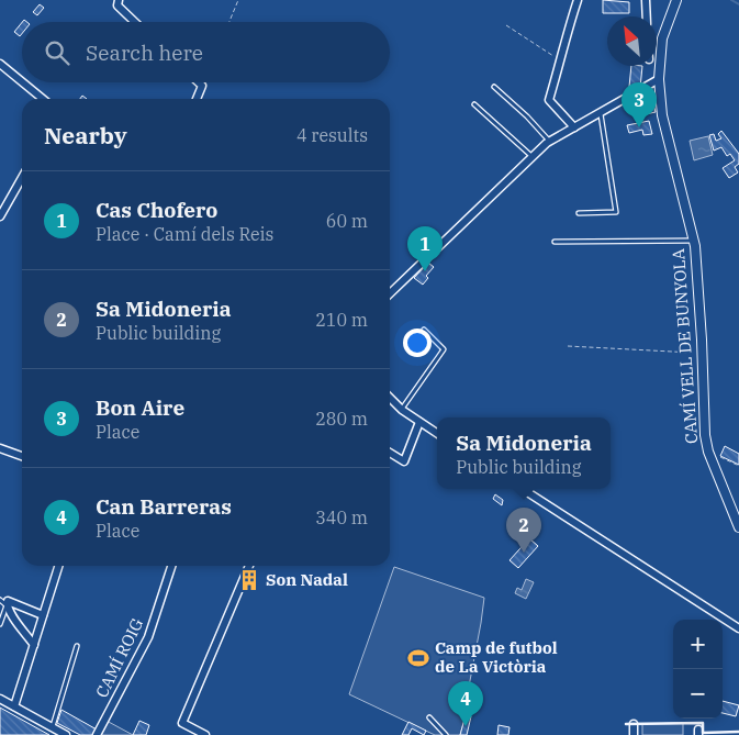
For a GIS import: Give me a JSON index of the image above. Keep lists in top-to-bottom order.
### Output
{
  "streets": {
    "street": ["CAMÍ VELL DE BUNYOLA", "CAMÍ ROIG"]
  },
  "places": {
    "building": ["Son Nadal"],
    "sports": ["Camp de futbol de La Victòria"]
  },
  "north": "top left",
  "page": {
    "search": "Search here",
    "pins": [
      "3",
      "1",
      "2",
      "4"
    ],
    "heading": ["Nearby", "4 results"],
    "list": [
      {
        "mark": "1",
        "name": "Cas Chofero",
        "note": "Place · Camí dels Reis",
        "value": "60 m"
      },
      {
        "mark": "2",
        "name": "Sa Midoneria",
        "note": "Public building",
        "value": "210 m"
      },
      {
        "mark": "3",
        "name": "Bon Aire",
        "note": "Place",
        "value": "280 m"
      },
      {
        "mark": "4",
        "name": "Can Barreras",
        "note": "Place",
        "value": "340 m"
      }
    ],
    "popup": ["Sa Midoneria", "Public building"],
    "map_buttons": ["+", "−"]
  }
}
